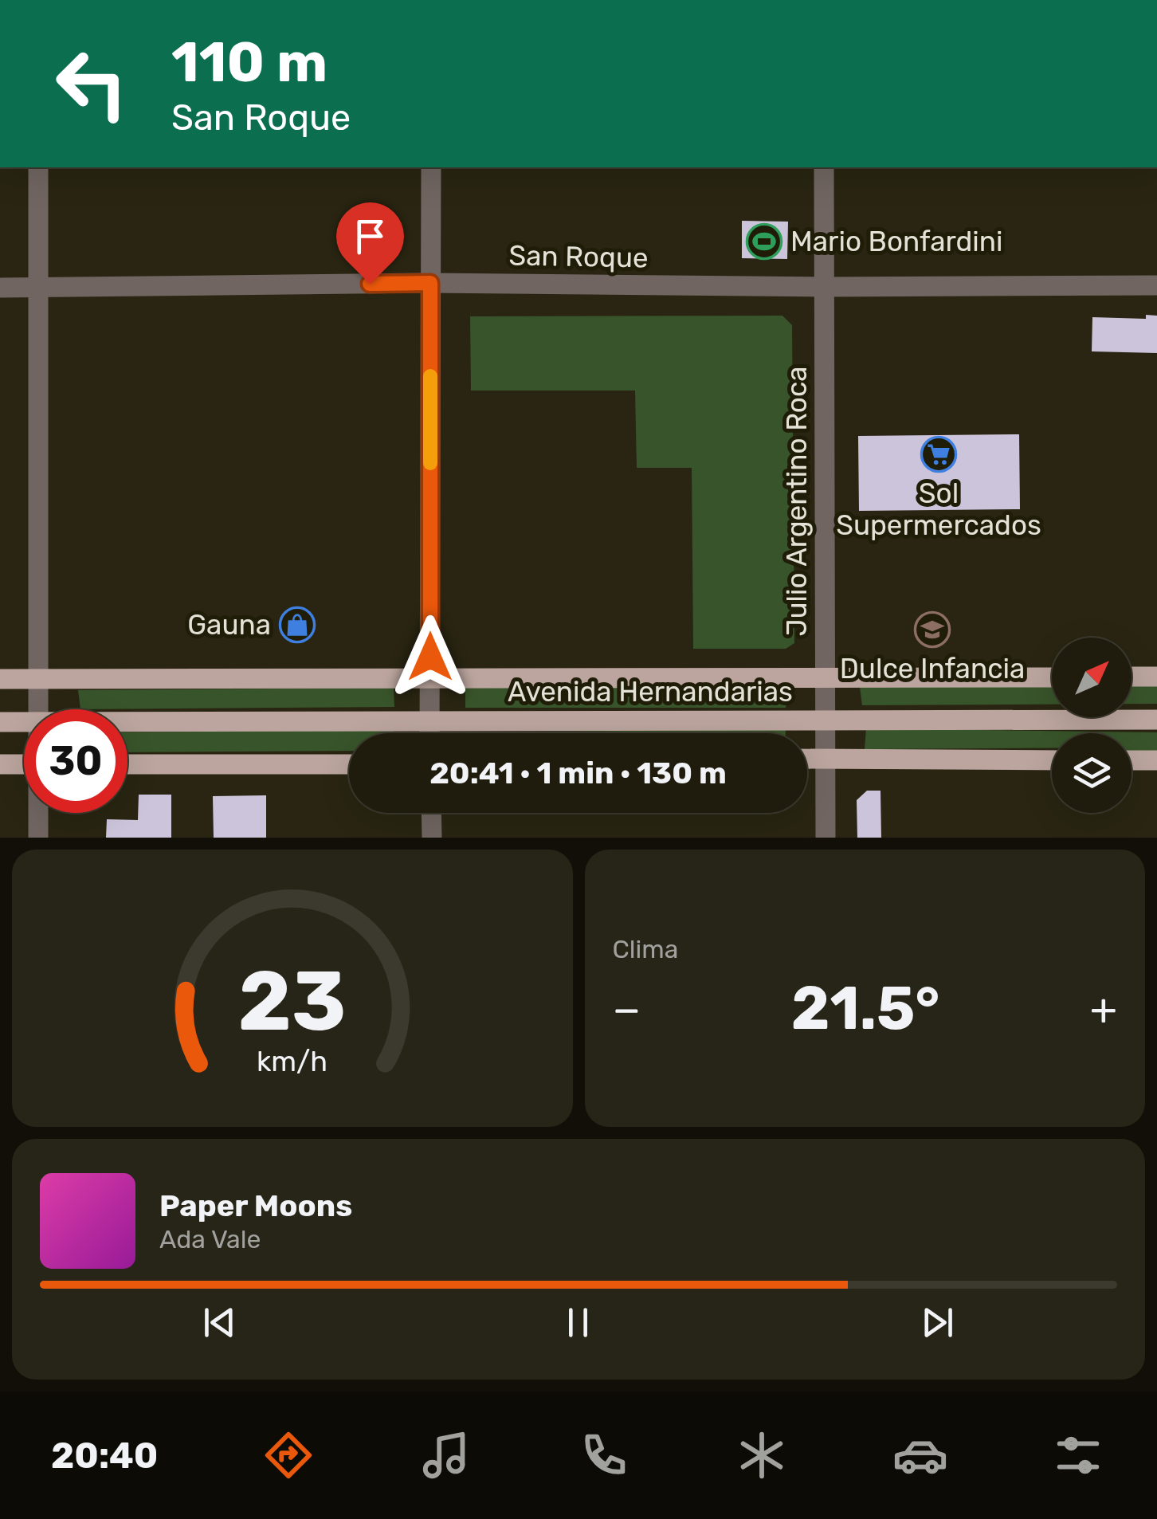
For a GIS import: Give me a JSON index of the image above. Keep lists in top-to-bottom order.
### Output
{
  "streets": {
    "main road": ["Avenida Hernandarias"],
    "street": ["San Roque", "Julio Argentino Roca"]
  },
  "crossings": [
    ["San Roque", "Julio Argentino Roca"],
    ["Julio Argentino Roca", "Avenida Hernandarias"]
  ],
  "places": {
    "sports": ["Mario Bonfardini"],
    "supermarket": ["Sol Supermercados"],
    "shop": ["Gauna"],
    "school or university": ["Dulce Infancia"]
  },
  "north": "top right",
  "page": {
    "turn": ["110 m", "San Roque"],
    "limit": "30",
    "trip": "20:41 · 1 min · 130 m",
    "tile": "Clima",
    "heat": ["−", "21.5°", "+"],
    "song": ["Paper Moons", "Ada Vale"],
    "tabs": "20:40",
    "gauge": ["23", "km/h"]
  }
}
